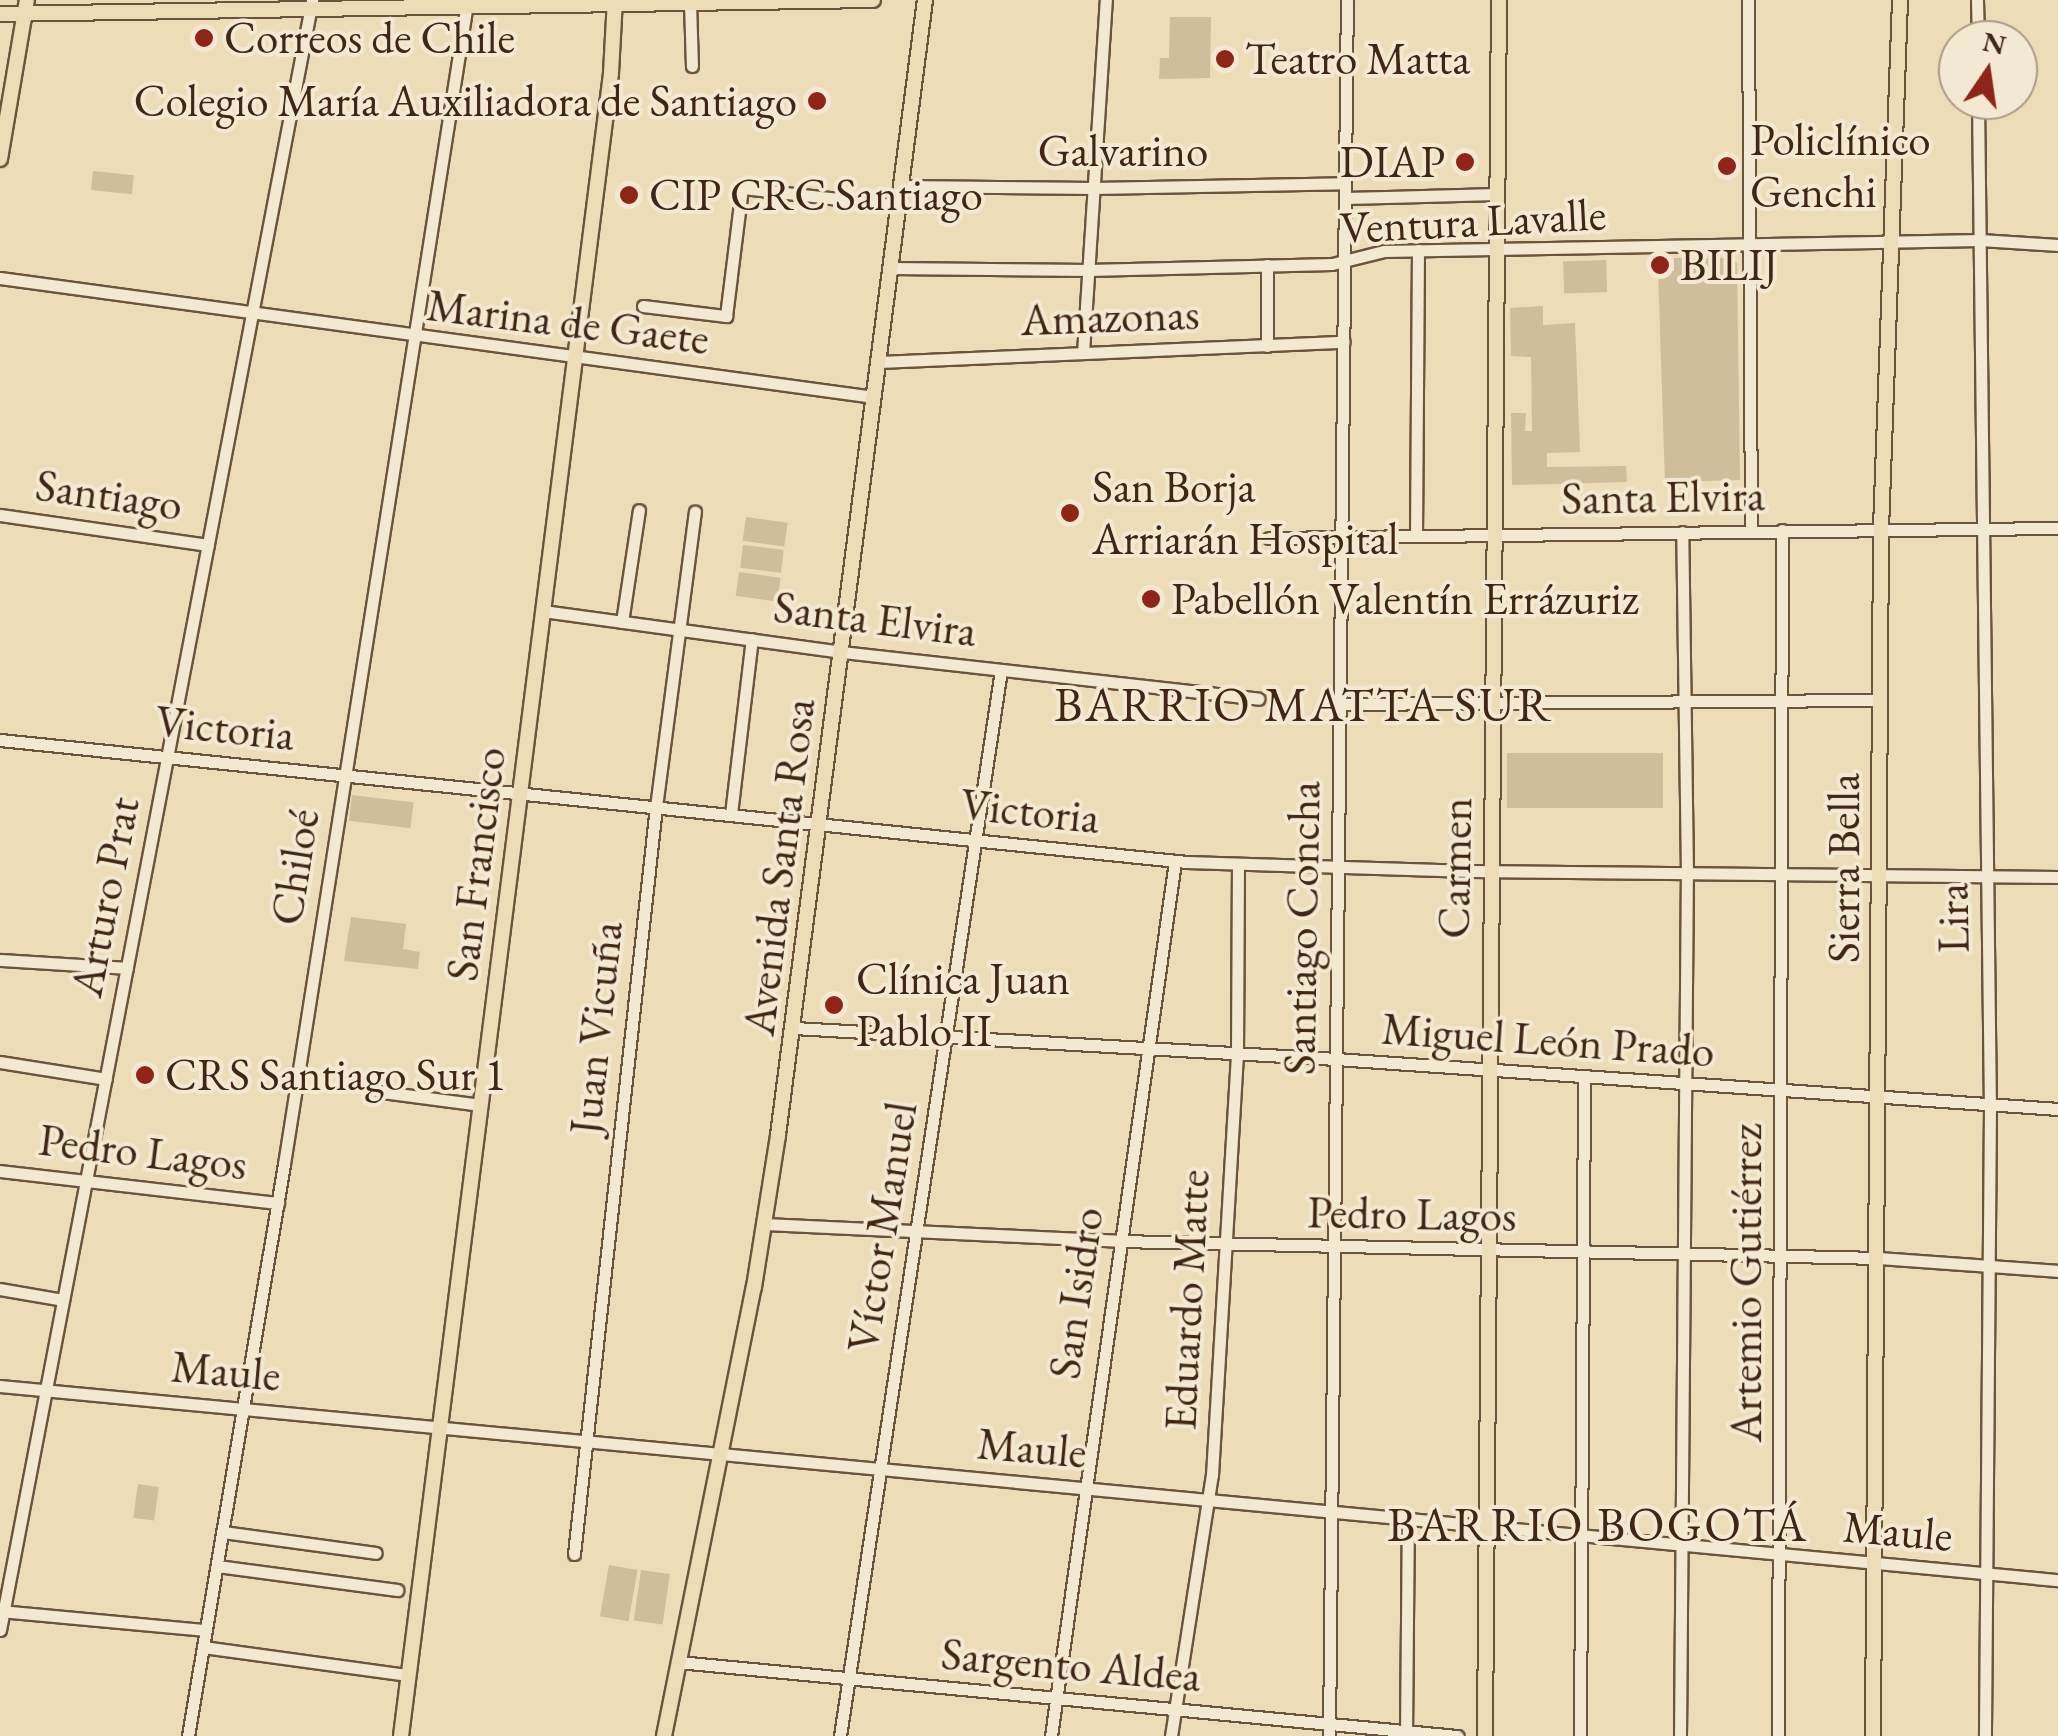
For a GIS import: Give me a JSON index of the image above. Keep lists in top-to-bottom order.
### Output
{
  "streets": {
    "main road": [
      "San Francisco",
      "Avenida Santa Rosa",
      "Carmen",
      "Sierra Bella"
    ],
    "street": [
      "Galvarino",
      "Ventura Lavalle",
      "Amazonas",
      "Marina de Gaete",
      "Santiago",
      "Santa Elvira",
      "Victoria",
      "Chiloé",
      "Arturo Prat",
      "Lira",
      "Santiago Concha",
      "Juan Vicuña",
      "Miguel León Prado",
      "Pedro Lagos",
      "Víctor Manuel",
      "Artemio Gutiérrez",
      "San Isidro",
      "Eduardo Matte",
      "Maule",
      "Sargento Aldea"
    ]
  },
  "crossings": [
    ["Galvarino", "Avenida Santa Rosa"],
    ["Galvarino", "Santiago Concha"],
    ["Ventura Lavalle", "Avenida Santa Rosa"],
    ["Ventura Lavalle", "Carmen"],
    ["Ventura Lavalle", "Sierra Bella"],
    ["Ventura Lavalle", "Lira"],
    ["Ventura Lavalle", "Santiago Concha"],
    ["Amazonas", "Avenida Santa Rosa"],
    ["Amazonas", "Santiago Concha"],
    ["Marina de Gaete", "San Francisco"],
    ["Marina de Gaete", "Chiloé"],
    ["Marina de Gaete", "Avenida Santa Rosa"],
    ["Marina de Gaete", "Arturo Prat"],
    ["Santiago", "Arturo Prat"],
    ["Santa Elvira", "San Francisco"],
    ["Santa Elvira", "Avenida Santa Rosa"],
    ["Santa Elvira", "Carmen"],
    ["Santa Elvira", "Sierra Bella"],
    ["Santa Elvira", "Lira"],
    ["Santa Elvira", "Santiago Concha"],
    ["Santa Elvira", "Juan Vicuña"],
    ["Santa Elvira", "Víctor Manuel"],
    ["Santa Elvira", "Artemio Gutiérrez"],
    ["Victoria", "San Francisco"],
    ["Victoria", "Chiloé"],
    ["Victoria", "Avenida Santa Rosa"],
    ["Victoria", "Carmen"],
    ["Victoria", "Sierra Bella"],
    ["Victoria", "Arturo Prat"],
    ["Victoria", "Lira"],
    ["Victoria", "Santiago Concha"],
    ["Victoria", "Juan Vicuña"],
    ["Victoria", "Víctor Manuel"],
    ["Victoria", "Artemio Gutiérrez"],
    ["Victoria", "San Isidro"],
    ["Victoria", "Eduardo Matte"],
    ["San Francisco", "Maule"],
    ["Chiloé", "Pedro Lagos"],
    ["Chiloé", "Maule"],
    ["Avenida Santa Rosa", "Miguel León Prado"],
    ["Avenida Santa Rosa", "Pedro Lagos"],
    ["Avenida Santa Rosa", "Maule"],
    ["Avenida Santa Rosa", "Sargento Aldea"],
    ["Carmen", "Miguel León Prado"],
    ["Carmen", "Pedro Lagos"],
    ["Carmen", "Maule"],
    ["Sierra Bella", "Miguel León Prado"],
    ["Sierra Bella", "Pedro Lagos"],
    ["Sierra Bella", "Maule"],
    ["Arturo Prat", "Pedro Lagos"],
    ["Arturo Prat", "Maule"],
    ["Lira", "Miguel León Prado"],
    ["Lira", "Pedro Lagos"],
    ["Lira", "Maule"],
    ["Santiago Concha", "Miguel León Prado"],
    ["Santiago Concha", "Pedro Lagos"],
    ["Santiago Concha", "Maule"],
    ["Santiago Concha", "Sargento Aldea"],
    ["Juan Vicuña", "Maule"],
    ["Miguel León Prado", "Víctor Manuel"],
    ["Miguel León Prado", "Artemio Gutiérrez"],
    ["Miguel León Prado", "San Isidro"],
    ["Miguel León Prado", "Eduardo Matte"],
    ["Pedro Lagos", "Víctor Manuel"],
    ["Pedro Lagos", "Artemio Gutiérrez"],
    ["Pedro Lagos", "San Isidro"],
    ["Pedro Lagos", "Eduardo Matte"],
    ["Víctor Manuel", "Maule"],
    ["Víctor Manuel", "Sargento Aldea"],
    ["Artemio Gutiérrez", "Maule"],
    ["San Isidro", "Maule"],
    ["San Isidro", "Sargento Aldea"],
    ["Eduardo Matte", "Maule"],
    ["Eduardo Matte", "Sargento Aldea"]
  ],
  "districts": ["BARRIO MATTA SUR", "BARRIO BOGOTÁ"],
  "places": [
    "Correos de Chile",
    "Teatro Matta",
    "Colegio María Auxiliadora de Santiago",
    "DIAP",
    "Policlínico Genchi",
    "CIP CRC Santiago",
    "BILIJ",
    "San Borja Arriarán Hospital",
    "Pabellón Valentín Errázuriz",
    "Clínica Juan Pablo II",
    "CRS Santiago Sur 1"
  ],
  "north": "top"
}
